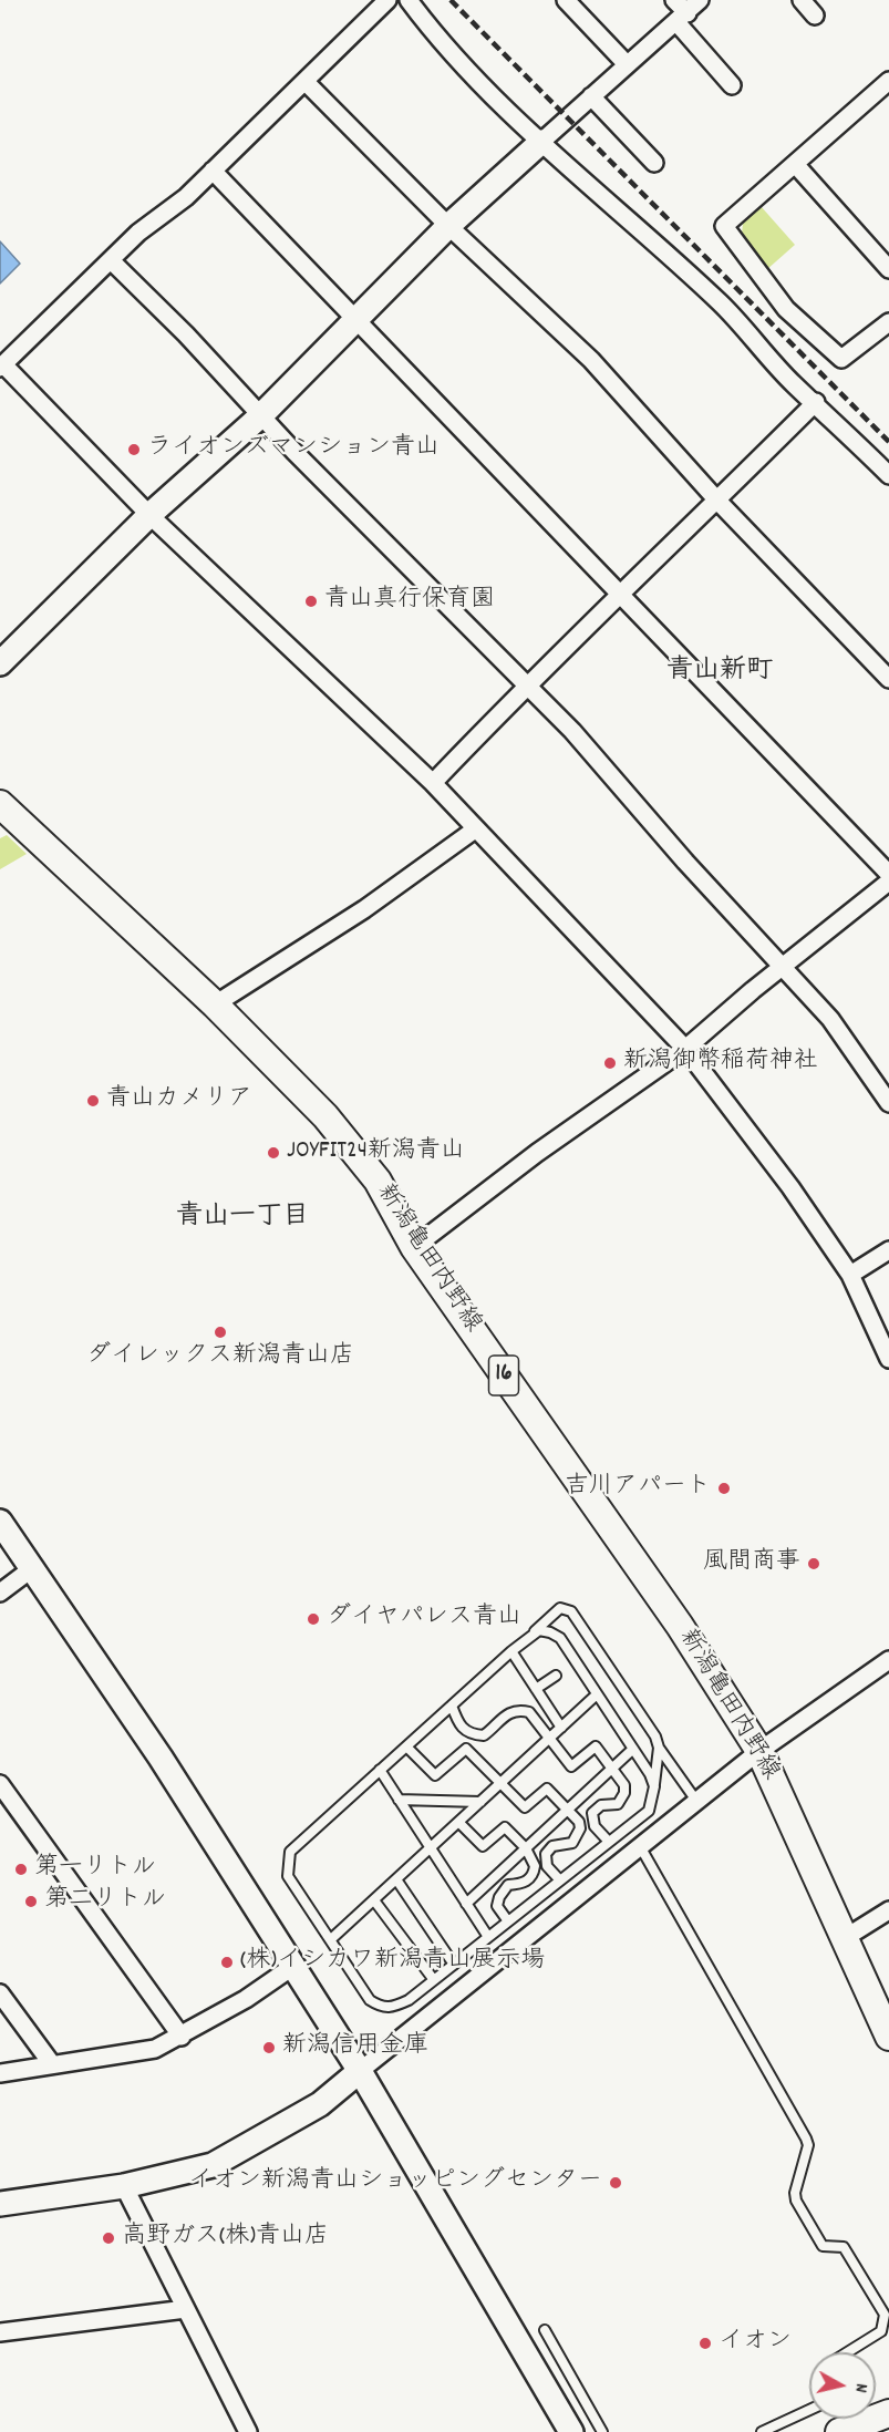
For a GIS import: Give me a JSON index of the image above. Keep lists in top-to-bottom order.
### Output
{
  "streets": {
    "main road": ["新潟亀田内野線", "16"]
  },
  "districts": ["青山新町", "青山一丁目"],
  "places": [
    "ライオンズマンション青山",
    "青山真行保育園",
    "新潟御幣稲荷神社",
    "青山カメリア",
    "JOYFIT24新潟青山",
    "ダイレックス新潟青山店",
    "吉川アパート",
    "風間商事",
    "ダイヤパレス青山",
    "第一リトル",
    "第二リトル",
    "(株)イシカワ新潟青山展示場",
    "新潟信用金庫",
    "イオン新潟青山ショッピングセンター",
    "高野ガス(株)青山店",
    "イオン"
  ],
  "north": "right"
}
